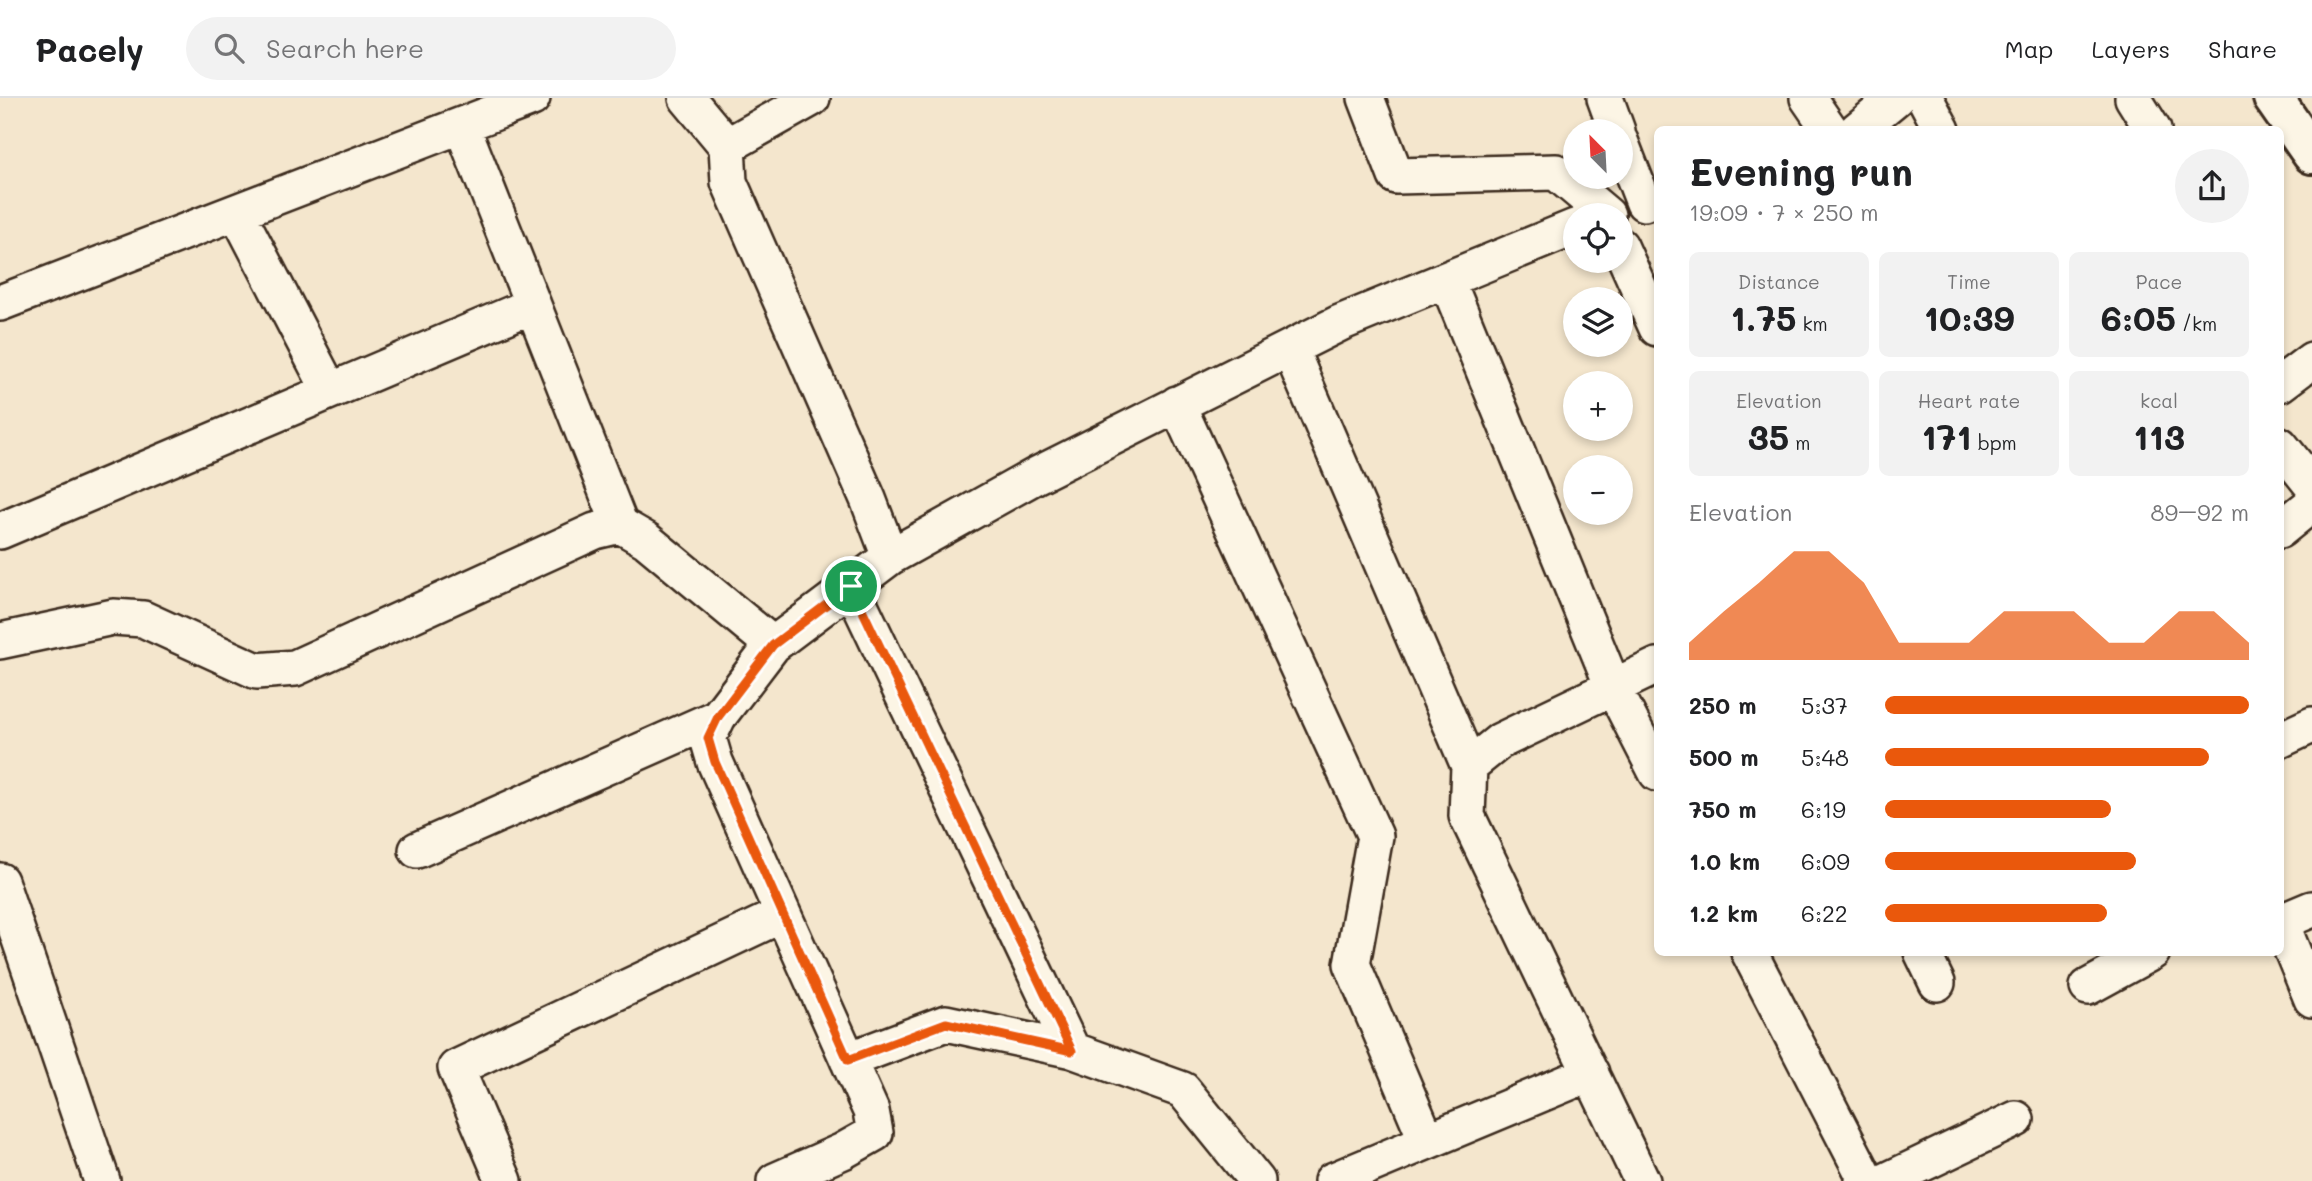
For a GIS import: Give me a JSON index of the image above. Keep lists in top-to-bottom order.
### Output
{
  "north": "top left",
  "page": {
    "header": "Pacely",
    "search": "Search here",
    "nav": ["Map", "Layers", "Share"],
    "map_buttons": ["+", "−"],
    "heading": ["Evening run", "19:09 · 7 × 250 m"],
    "stats": [
      ["Distance", "1.75 km"],
      ["Time", "10:39"],
      ["Pace", "6:05 /km"],
      ["Elevation", "35 m"],
      ["Heart rate", "171 bpm"],
      ["kcal", "113"]
    ],
    "chart": ["Elevation", "89–92 m"],
    "list": [
      {
        "name": "250 m",
        "note": "5:37"
      },
      {
        "name": "500 m",
        "note": "5:48"
      },
      {
        "name": "750 m",
        "note": "6:19"
      },
      {
        "name": "1.0 km",
        "note": "6:09"
      },
      {
        "name": "1.2 km",
        "note": "6:22"
      }
    ]
  }
}
